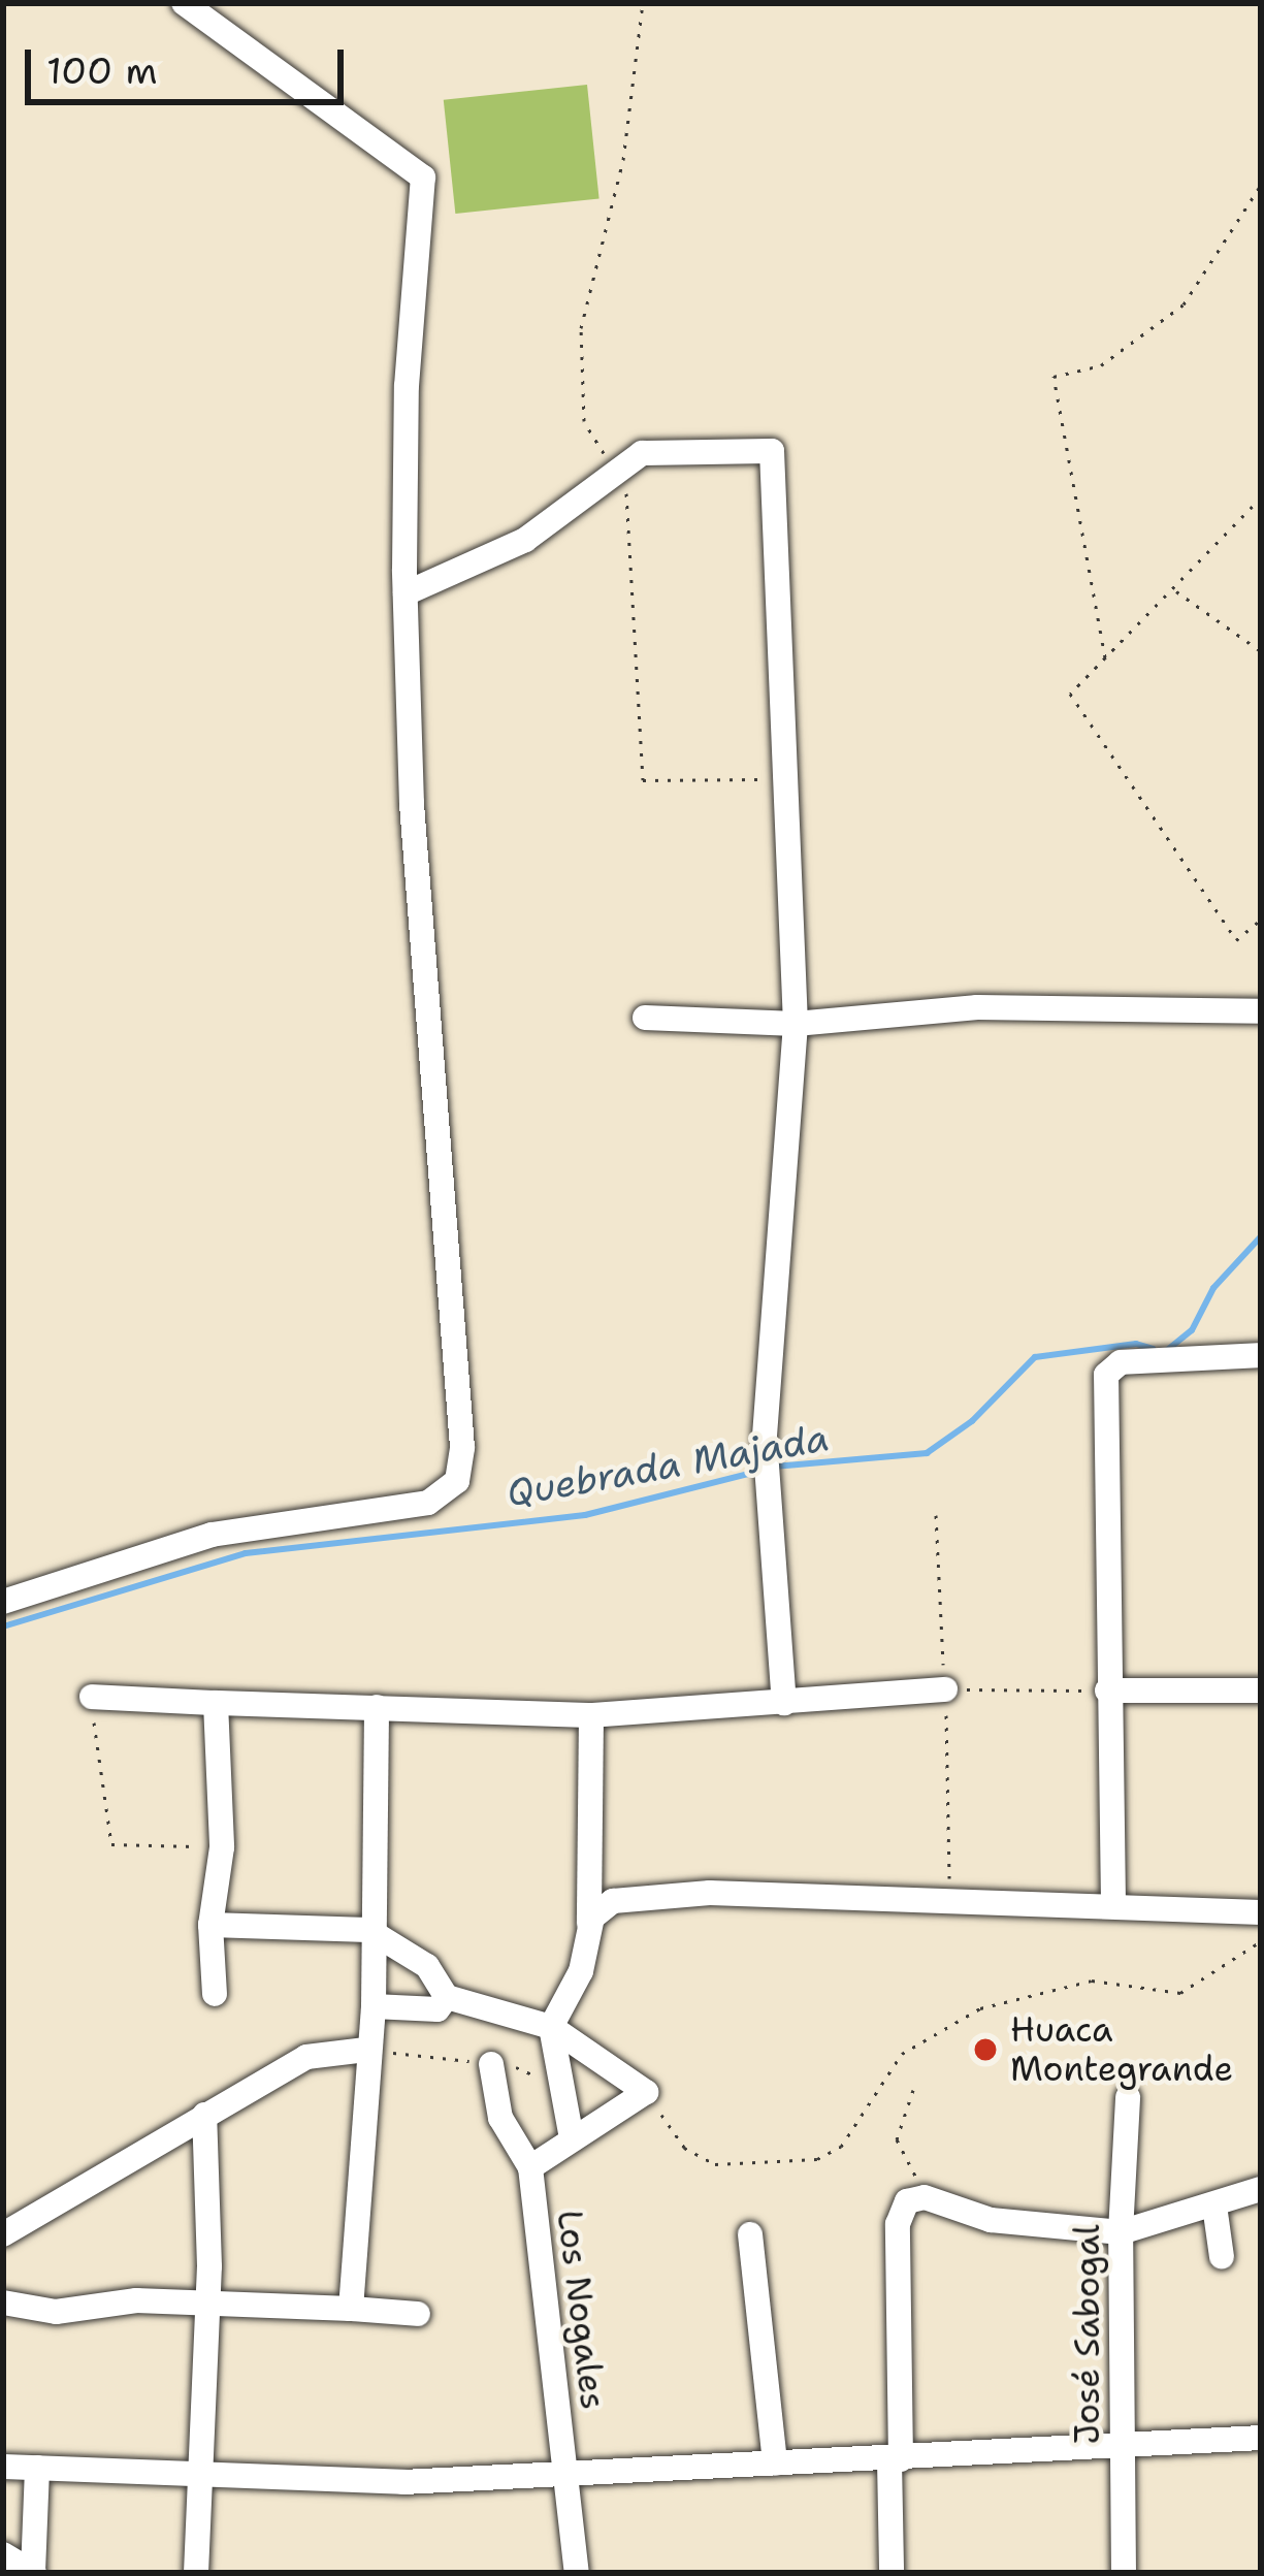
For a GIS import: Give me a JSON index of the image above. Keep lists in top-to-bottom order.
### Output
{
  "streets": {
    "street": ["Los Nogales", "José Sabogal"]
  },
  "water": ["Quebrada Majada"],
  "places": ["Huaca Montegrande"],
  "scale_bar": "100 m"
}
